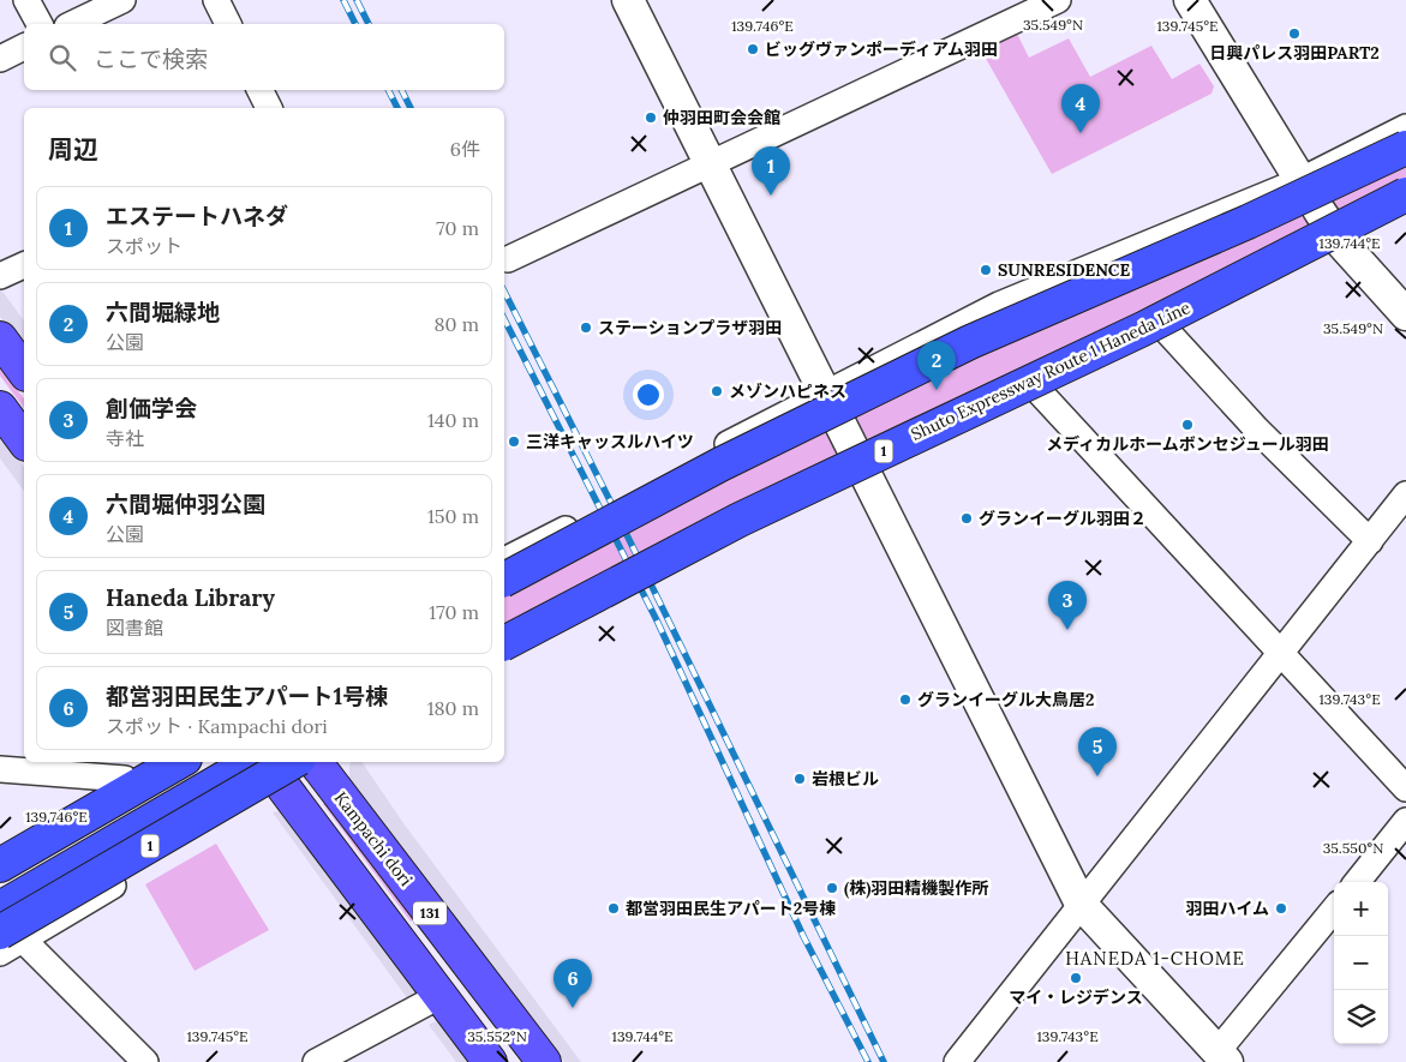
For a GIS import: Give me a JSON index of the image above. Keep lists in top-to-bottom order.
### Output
{
  "streets": {
    "highway": [
      "Shuto Expressway Route 1 Haneda Line",
      "1",
      "Kampachi dori",
      "131"
    ]
  },
  "crossings": [
    ["1", "Kampachi dori"]
  ],
  "districts": ["HANEDA 1-CHOME"],
  "places": [
    "日興パレス羽田PART2",
    "ビッグヴァンポーディアム羽田",
    "仲羽田町会会館",
    "SUNRESIDENCE",
    "ステーションプラザ羽田",
    "メゾンハピネス",
    "メディカルホームボンセジュール羽田",
    "三洋キャッスルハイツ",
    "グランイーグル羽田２",
    "グランイーグル大鳥居2",
    "岩根ビル",
    "(株)羽田精機製作所",
    "都営羽田民生アパート2号棟",
    "羽田ハイム",
    "マイ・レジデンス"
  ],
  "page": {
    "search": "ここで検索",
    "pins": [
      "4",
      "1",
      "2",
      "3",
      "5",
      "6"
    ],
    "heading": ["周辺", "6件"],
    "list": [
      {
        "mark": "1",
        "name": "エステートハネダ",
        "note": "スポット",
        "value": "70 m"
      },
      {
        "mark": "2",
        "name": "六間堀緑地",
        "note": "公園",
        "value": "80 m"
      },
      {
        "mark": "3",
        "name": "創価学会",
        "note": "寺社",
        "value": "140 m"
      },
      {
        "mark": "4",
        "name": "六間堀仲羽公園",
        "note": "公園",
        "value": "150 m"
      },
      {
        "mark": "5",
        "name": "Haneda Library",
        "note": "図書館",
        "value": "170 m"
      },
      {
        "mark": "6",
        "name": "都営羽田民生アパート1号棟",
        "note": "スポット · Kampachi dori",
        "value": "180 m"
      }
    ],
    "map_buttons": ["+", "−"]
  },
  "coordinates": [
    "35.549°N",
    "139.745°E",
    "139.746°E",
    "139.744°E",
    "139.743°E",
    "35.550°N",
    "35.552°N"
  ]
}
